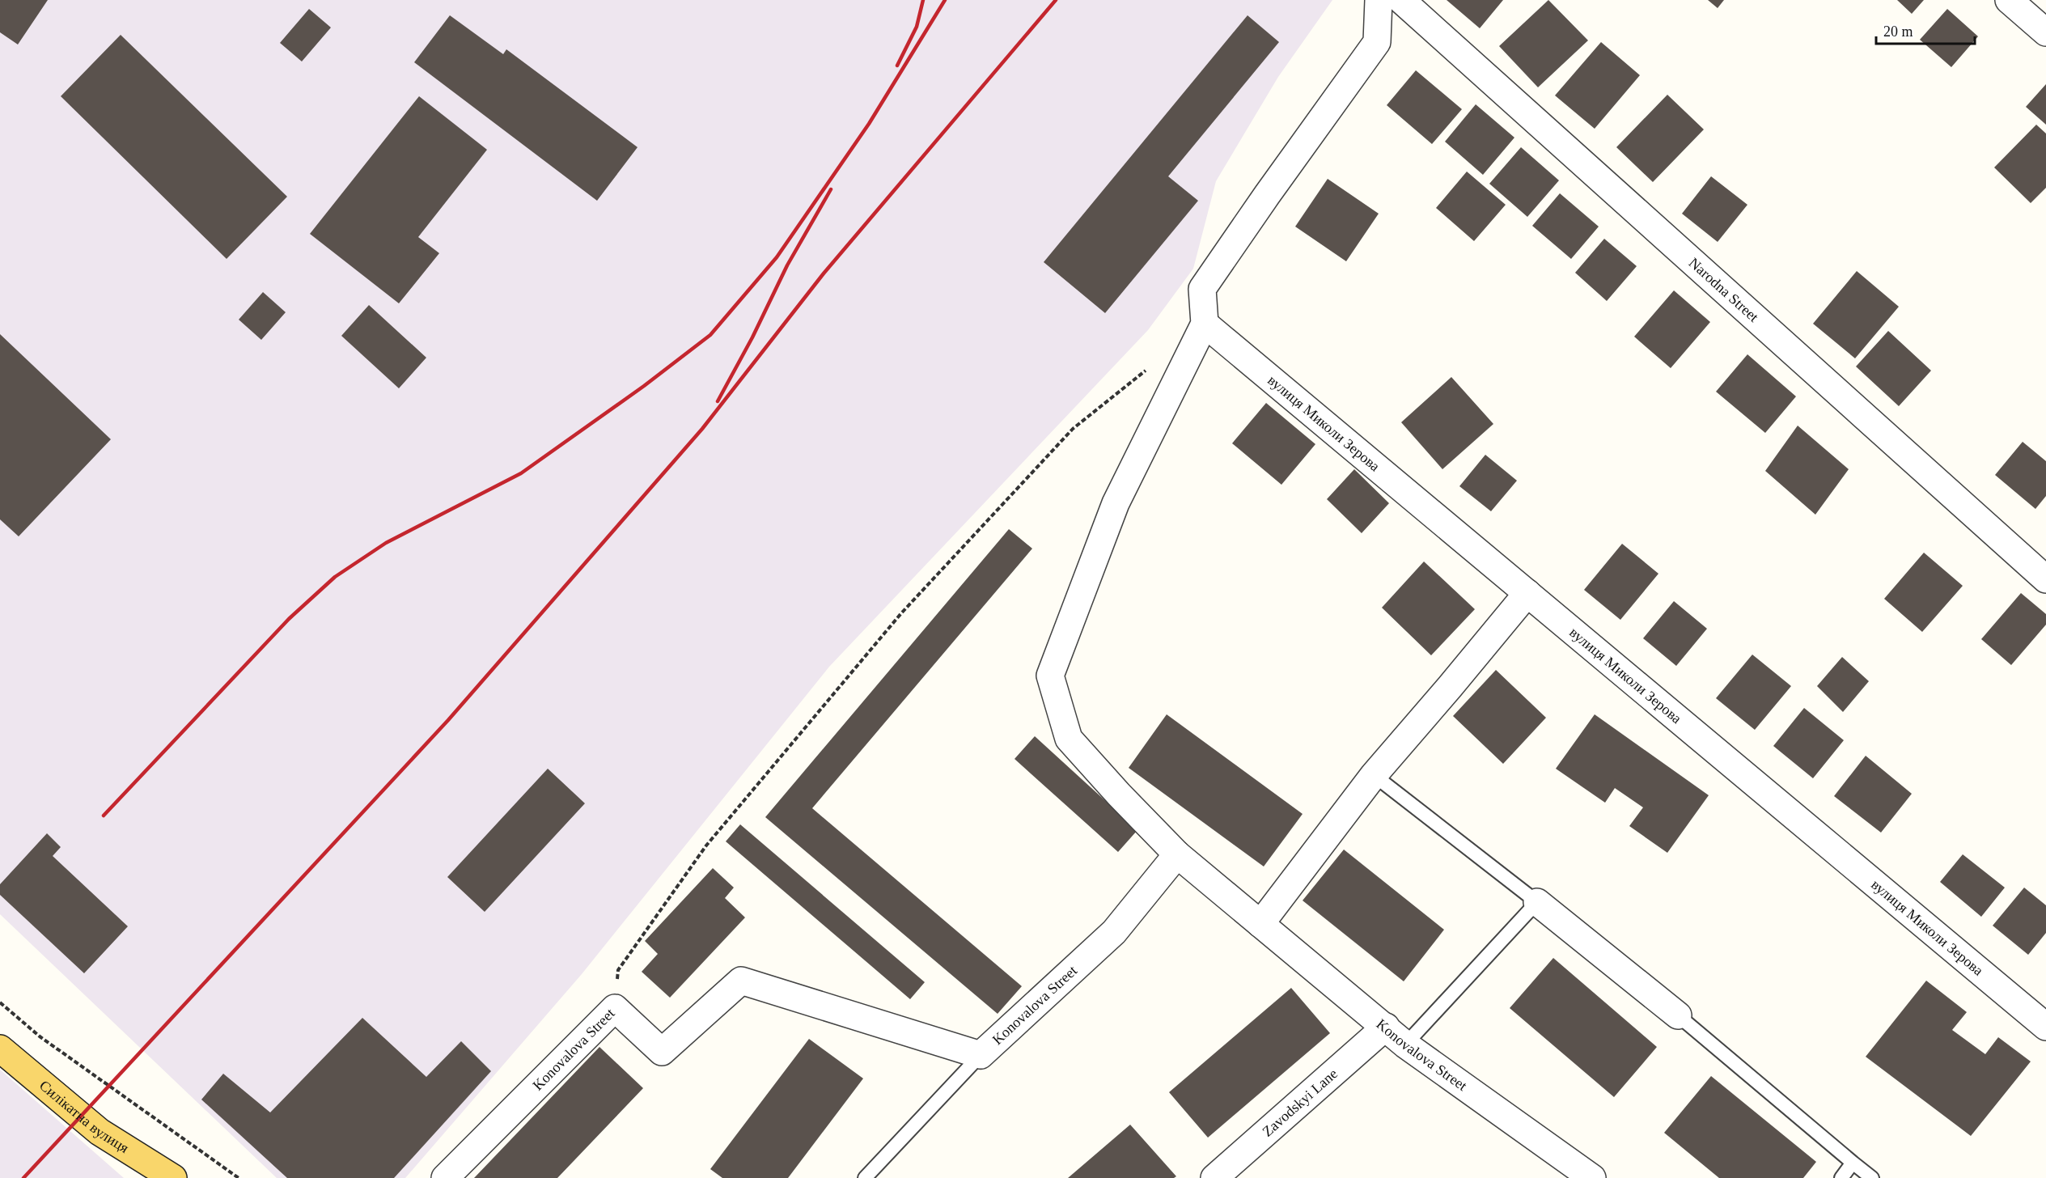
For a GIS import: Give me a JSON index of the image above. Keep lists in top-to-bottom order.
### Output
{
  "streets": {
    "main road": ["Силікатна вулиця"],
    "street": [
      "Narodna Street",
      "вулиця Миколи Зерова",
      "Konovalova Street",
      "Zavodskyi Lane"
    ]
  },
  "crossings": [
    ["Konovalova Street", "Zavodskyi Lane"]
  ],
  "scale_bar": "20 m"
}
